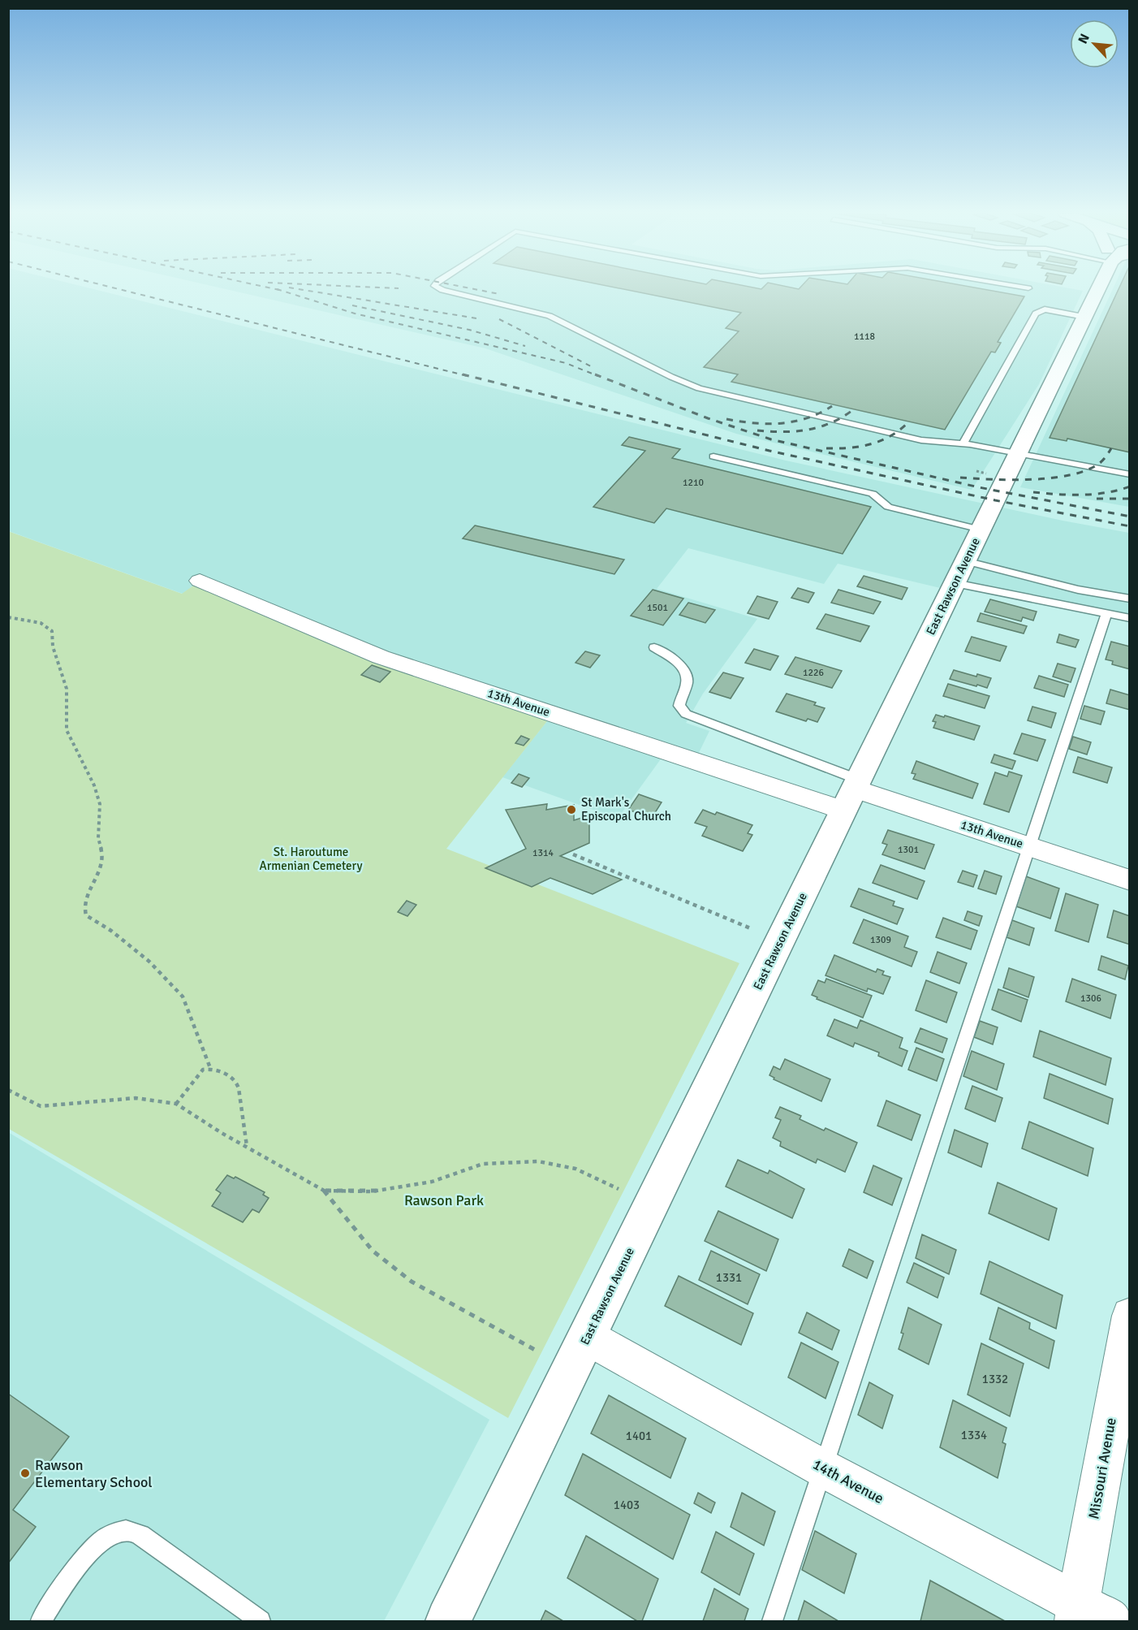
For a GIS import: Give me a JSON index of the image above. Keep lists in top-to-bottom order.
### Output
{
  "streets": {
    "main road": ["East Rawson Avenue"],
    "street": ["13th Avenue", "Missouri Avenue", "14th Avenue"]
  },
  "crossings": [
    ["East Rawson Avenue", "13th Avenue"],
    ["East Rawson Avenue", "14th Avenue"],
    ["Missouri Avenue", "14th Avenue"]
  ],
  "parks": ["St. Haroutume Armenian Cemetery", "Rawson Park"],
  "places": ["St Mark's Episcopal Church", "Rawson Elementary School"],
  "house_numbers": [
    "1118",
    "1210",
    "1501",
    "1226",
    "1301",
    "1314",
    "1309",
    "1306",
    "1331",
    "1332",
    "1334",
    "1401",
    "1403"
  ],
  "north": "top left"
}
